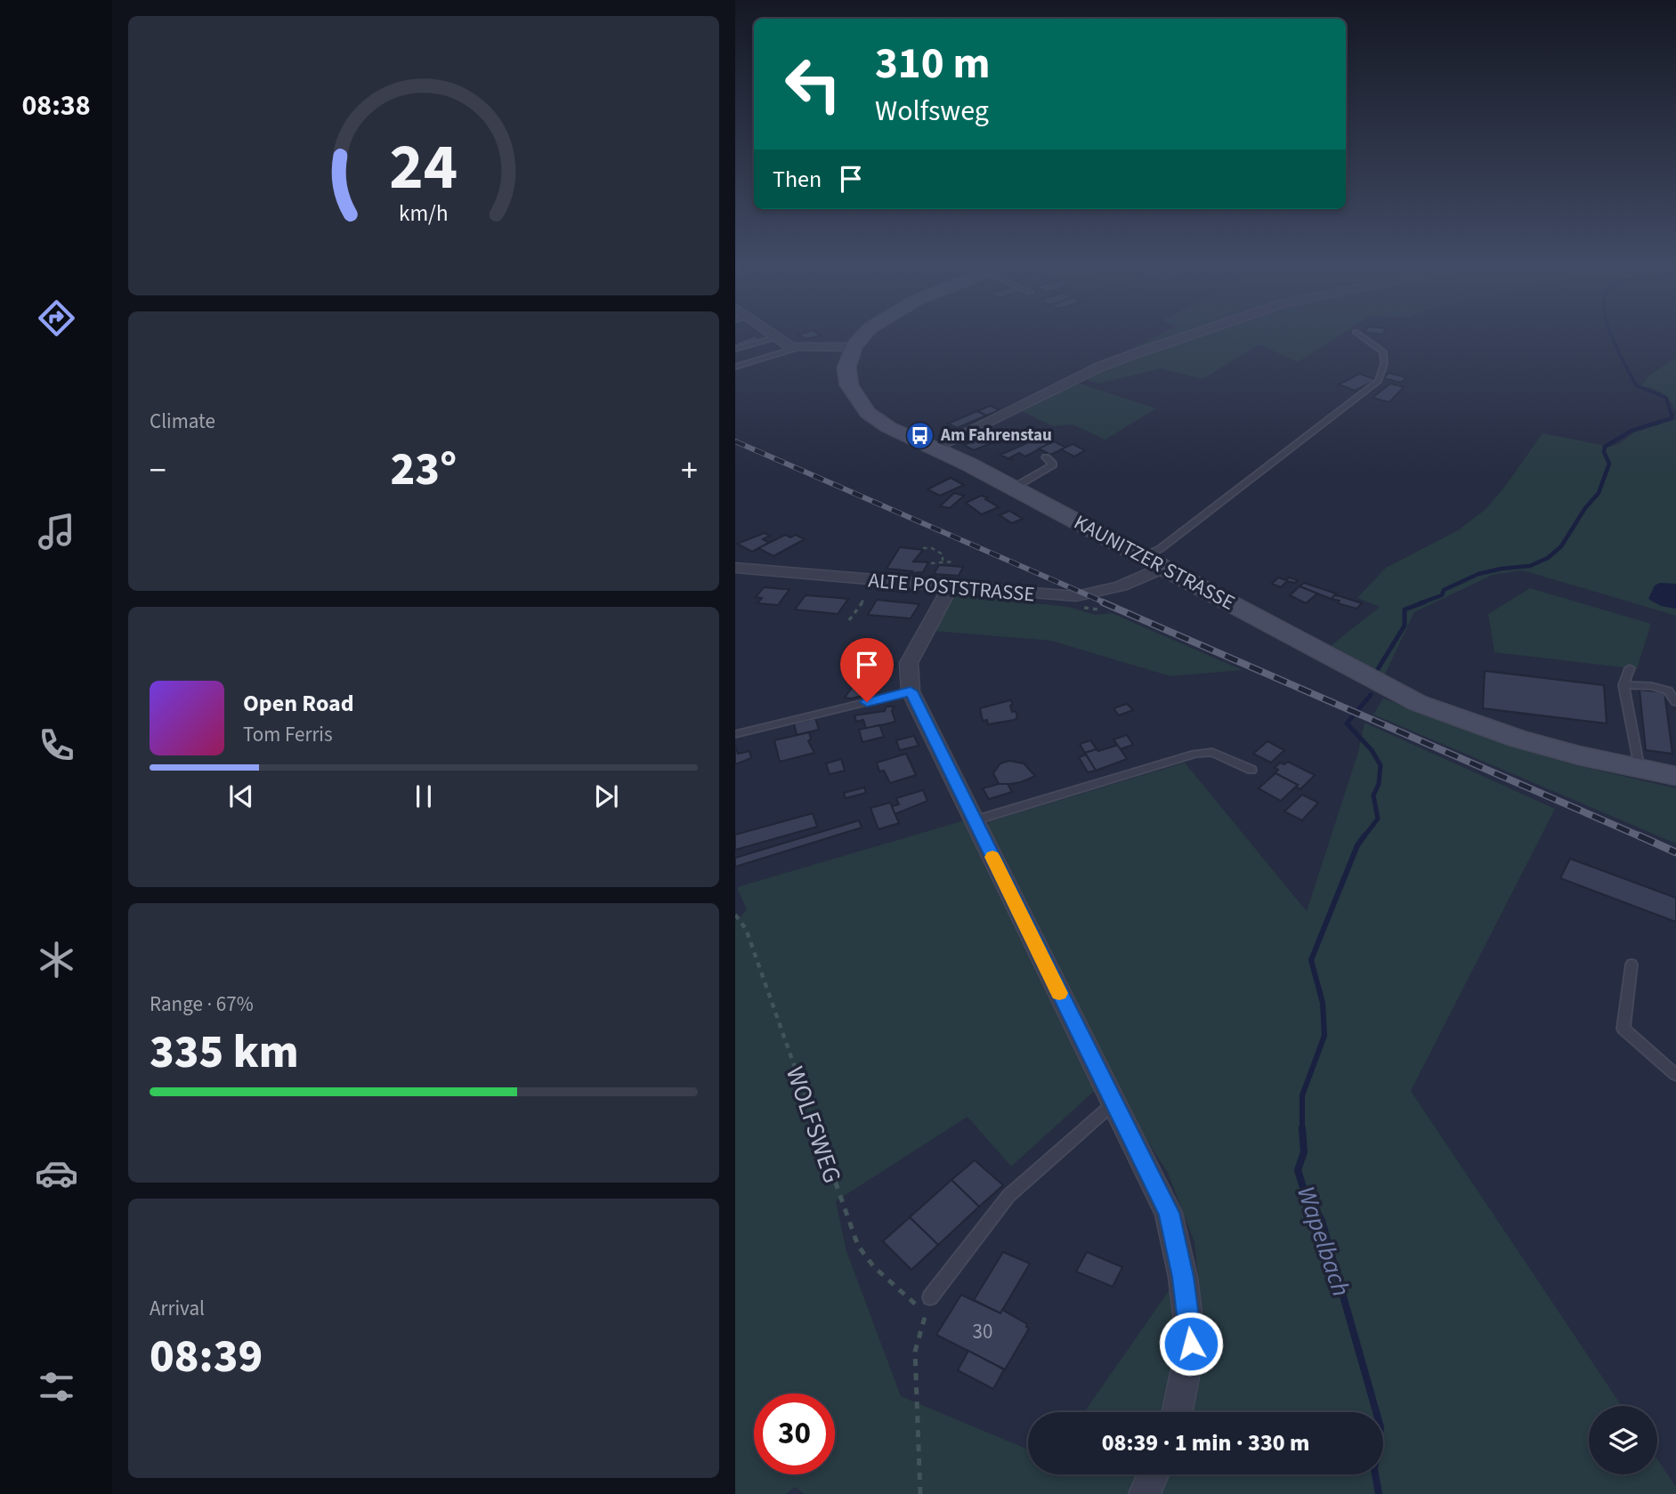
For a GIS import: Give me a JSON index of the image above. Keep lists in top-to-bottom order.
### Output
{
  "streets": {
    "street": ["KAUNITZER STRASSE", "ALTE POSTSTRASSE"],
    "path": ["WOLFSWEG"]
  },
  "crossings": [
    ["KAUNITZER STRASSE", "ALTE POSTSTRASSE"]
  ],
  "water": ["Wapelbach"],
  "places": {
    "bus stop": ["Am Fahrenstau"]
  },
  "house_numbers": ["30"],
  "page": {
    "tabs": "08:38",
    "turn": ["310 m", "Wolfsweg"],
    "then": "Then",
    "tile": [
      "Climate",
      ["Range · 67%", "335 km"],
      ["Arrival", "08:39"]
    ],
    "heat": ["−", "23°", "+"],
    "song": ["Open Road", "Tom Ferris"],
    "limit": "30",
    "trip": "08:39 · 1 min · 330 m",
    "gauge": ["24", "km/h"]
  }
}
